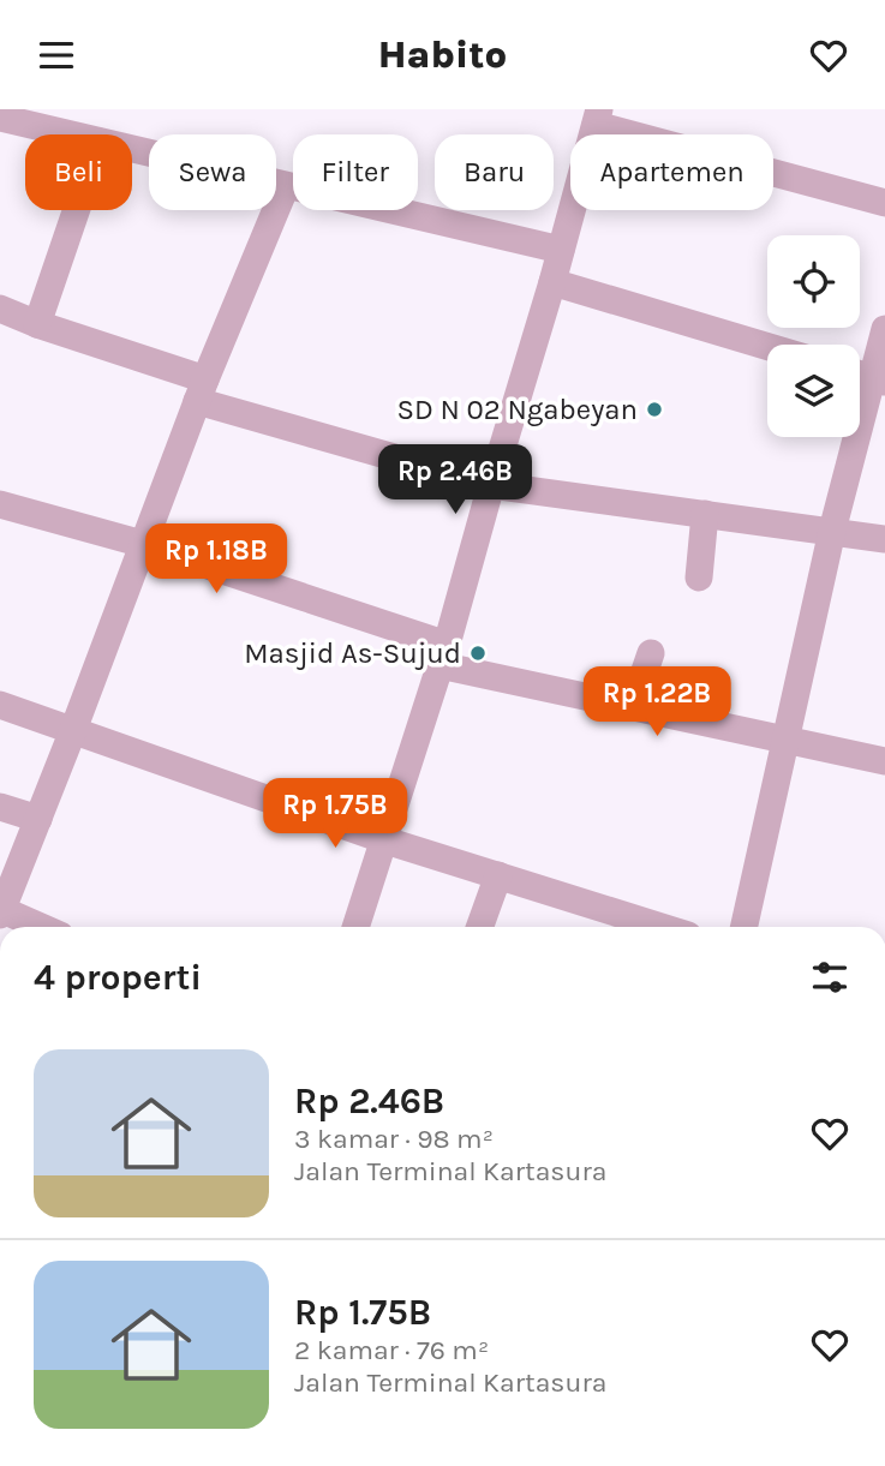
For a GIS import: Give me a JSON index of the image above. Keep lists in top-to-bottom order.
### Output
{
  "places": ["SD N 02 Ngabeyan", "Masjid As-Sujud"],
  "page": {
    "header": "Habito",
    "chip": [
      "Beli",
      "Sewa",
      "Filter",
      "Baru",
      "Apartemen"
    ],
    "price": [
      "Rp 2.46B",
      "Rp 1.18B",
      "Rp 1.22B",
      "Rp 1.75B"
    ],
    "heading": "4 properti",
    "list": [
      {
        "name": "Rp 2.46B",
        "note": "3 kamar · 98 m² · Jalan Terminal Kartasura"
      },
      {
        "name": "Rp 1.75B",
        "note": "2 kamar · 76 m² · Jalan Terminal Kartasura"
      }
    ]
  }
}
